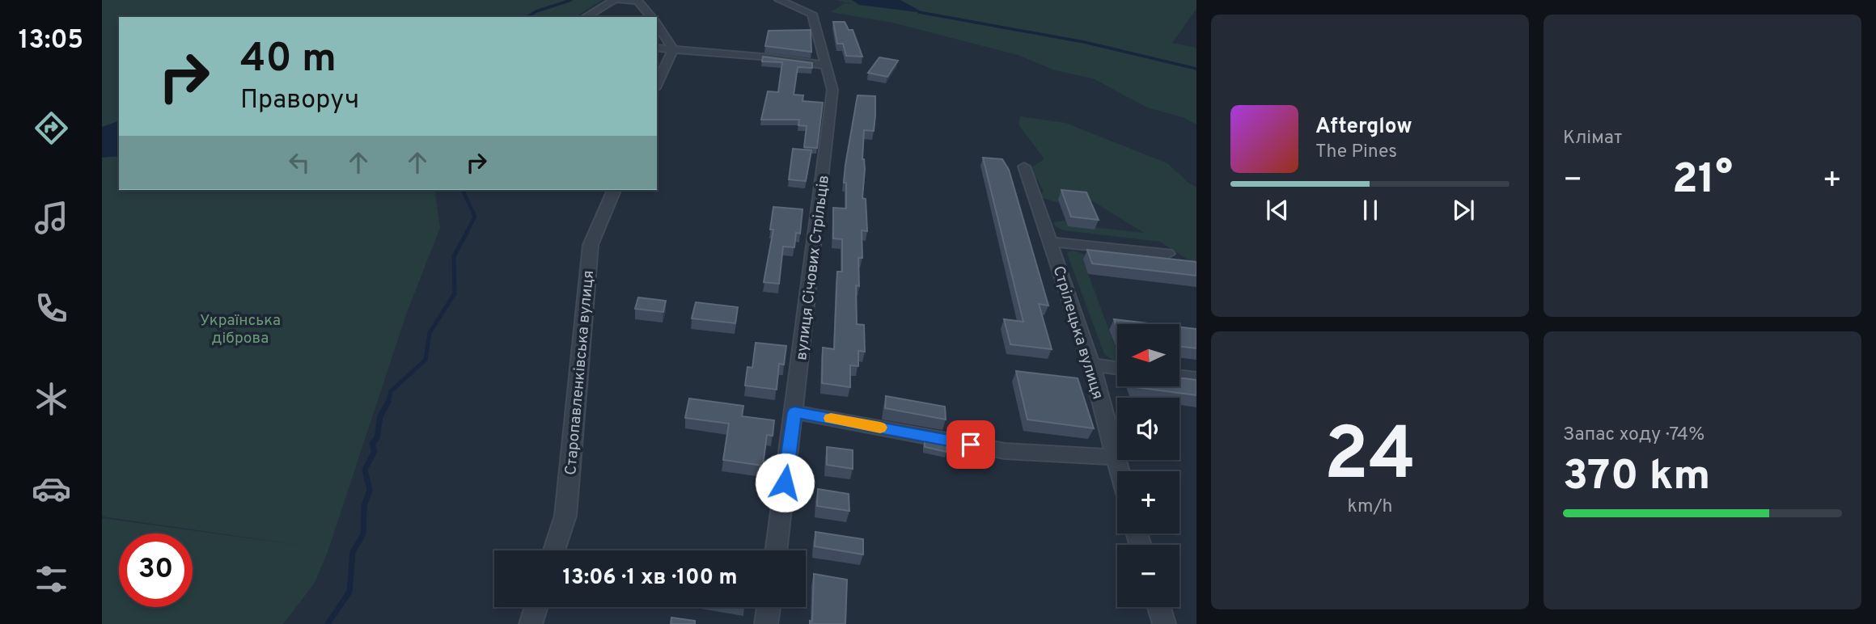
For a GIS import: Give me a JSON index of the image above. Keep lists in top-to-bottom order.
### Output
{
  "streets": {
    "street": ["вулиця Січових Стрільців", "Стрілецька вулиця", "Старопавленківська вулиця"]
  },
  "parks": ["Українська діброва"],
  "north": "left",
  "page": {
    "tabs": "13:05",
    "tile": [
      "Клімат",
      ["24", "km/h"],
      ["Запас ходу · 74%", "370 km"]
    ],
    "turn": ["40 m", "Праворуч"],
    "song": ["Afterglow", "The Pines"],
    "heat": ["−", "21°", "+"],
    "map_buttons": ["+", "−"],
    "limit": "30",
    "trip": "13:06 · 1 хв · 100 m"
  }
}
